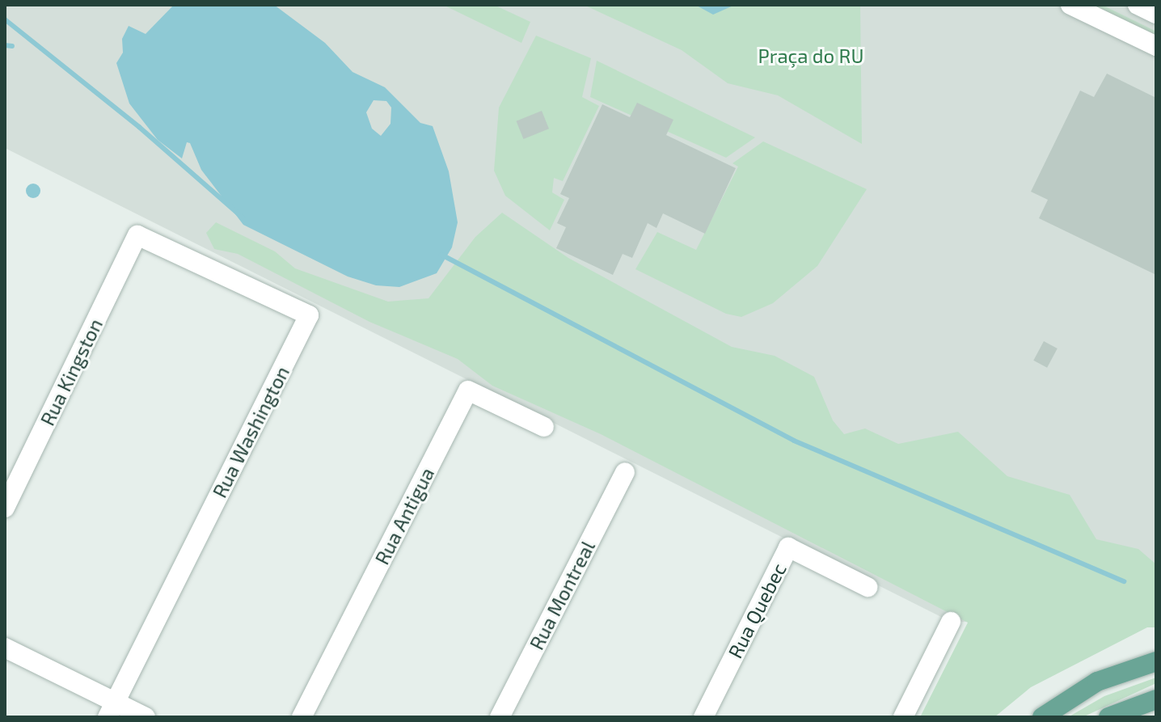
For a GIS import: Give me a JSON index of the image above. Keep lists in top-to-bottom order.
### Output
{
  "streets": {
    "street": [
      "Rua Kingston",
      "Rua Washington",
      "Rua Antigua",
      "Rua Montreal",
      "Rua Quebec"
    ]
  },
  "crossings": [
    ["Rua Kingston", "Rua Washington"]
  ],
  "parks": ["Praça do RU"]
}
